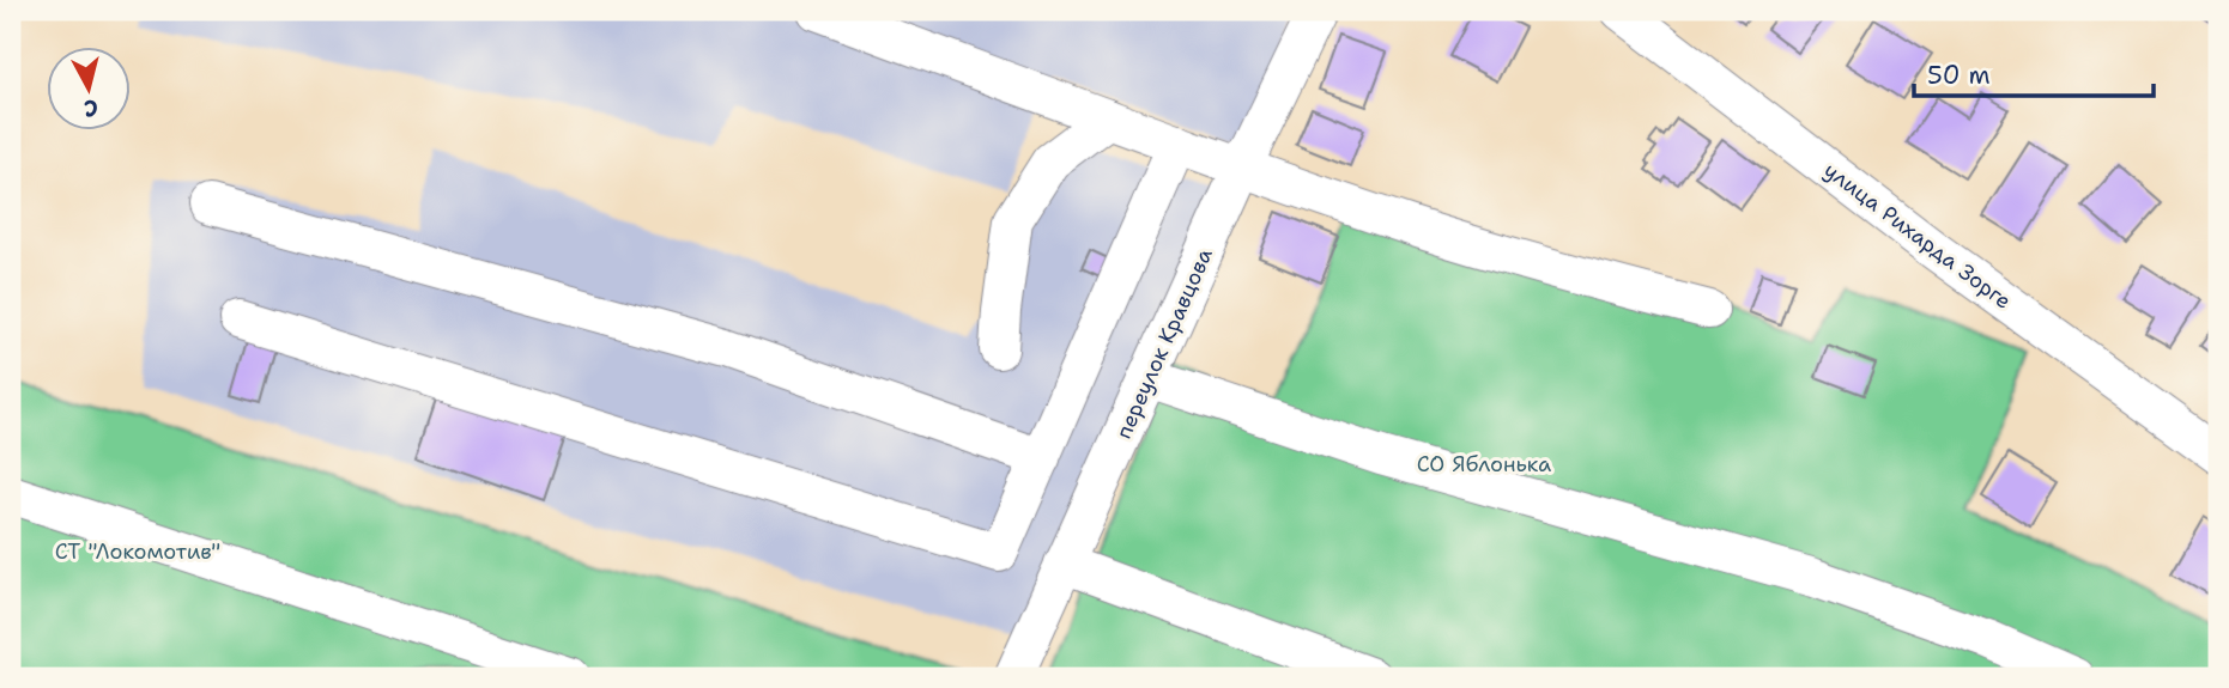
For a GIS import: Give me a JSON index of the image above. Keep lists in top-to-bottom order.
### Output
{
  "streets": {
    "street": ["улица Рихарда Зорге", "переулок Кравцова"]
  },
  "parks": ["СО Яблонька", "СТ \"Локомотив\""],
  "scale_bar": "50 m",
  "north": "bottom"
}
